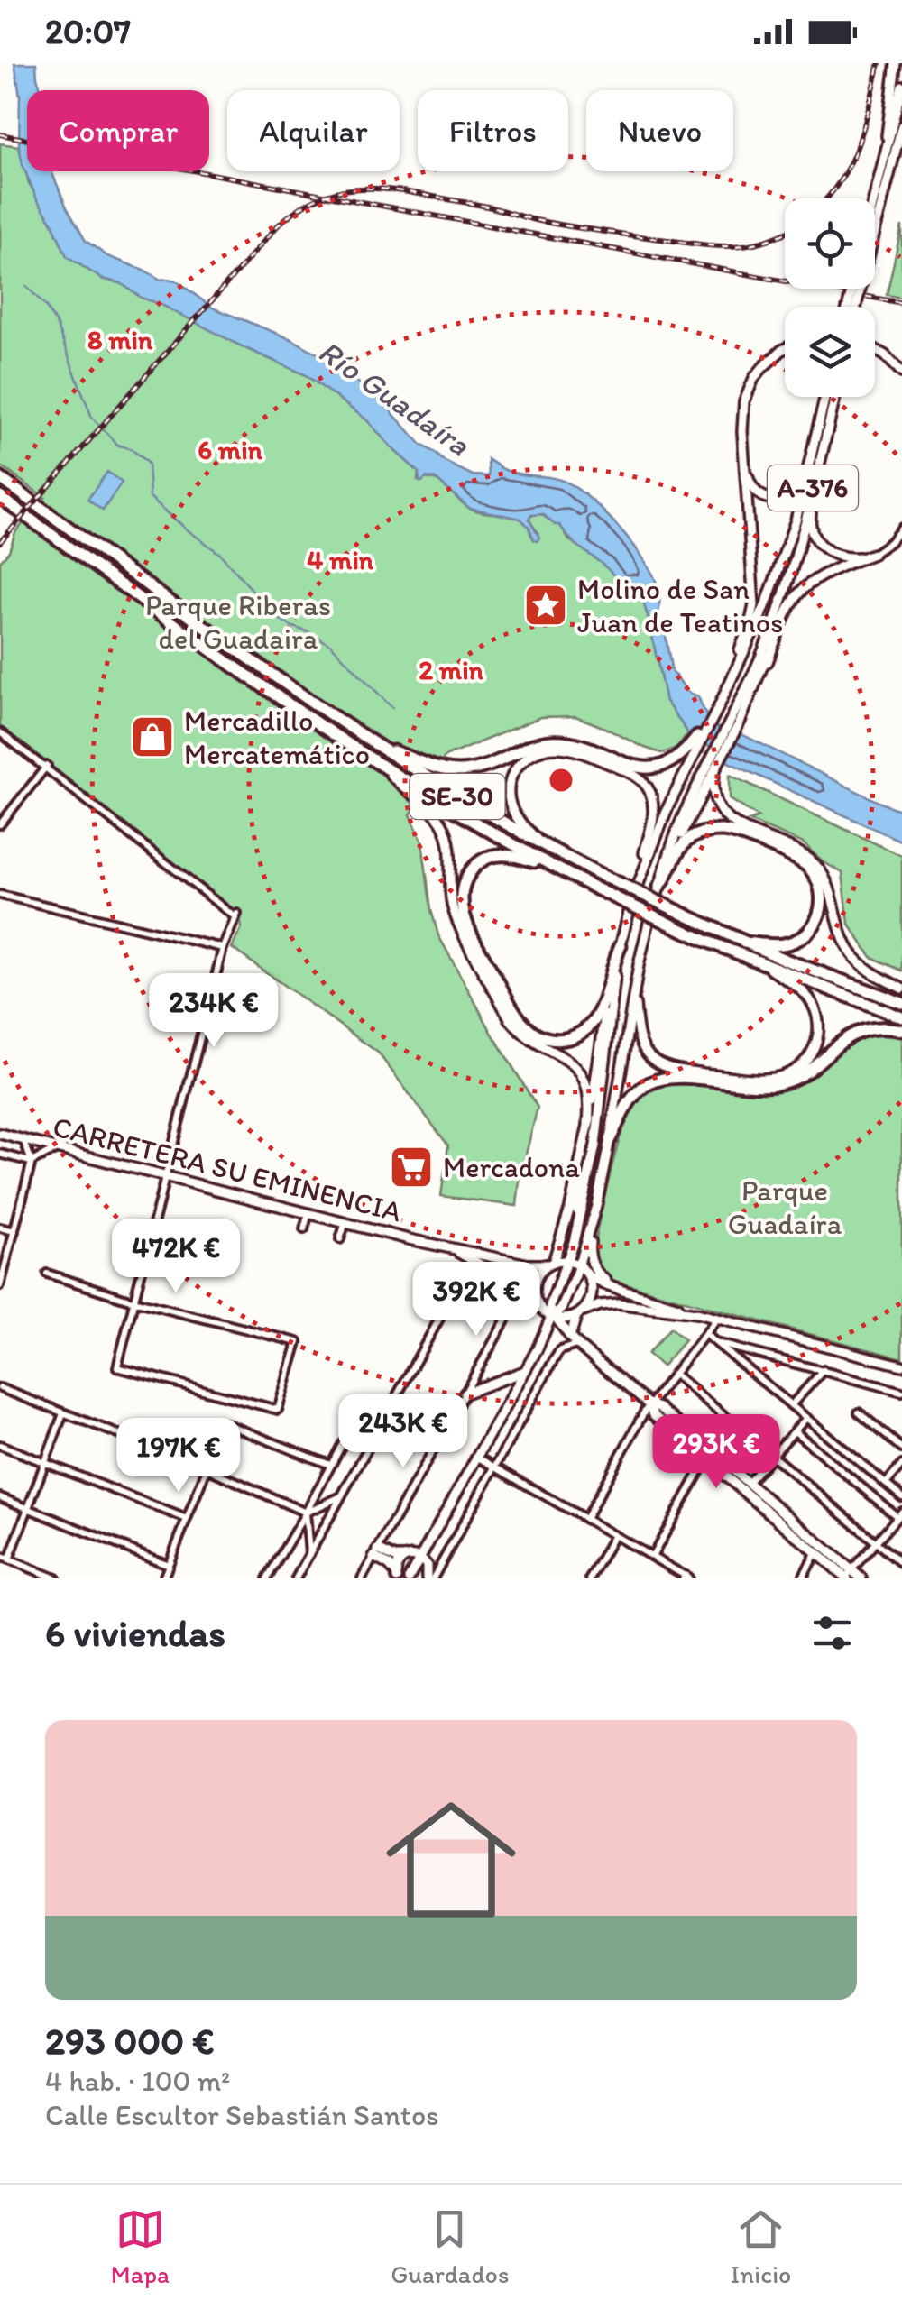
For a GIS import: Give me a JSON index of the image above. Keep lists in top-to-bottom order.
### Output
{
  "streets": {
    "highway": ["SE-30"],
    "main road": ["A-376", "CARRETERA SU EMINENCIA"]
  },
  "water": ["Río Guadaíra"],
  "parks": ["Parque Riberas del Guadaira", "Parque Guadaíra"],
  "places": {
    "place": ["Molino de San Juan de Teatinos"],
    "shop": ["Mercadillo Mercatemático"],
    "supermarket": ["Mercadona"]
  },
  "page": {
    "status": "20:07",
    "chip": [
      "Comprar",
      "Alquilar",
      "Filtros",
      "Nuevo"
    ],
    "price": [
      "234K €",
      "472K €",
      "392K €",
      "243K €",
      "293K €",
      "197K €"
    ],
    "heading": "6 viviendas",
    "list": [
      {
        "name": "293 000 €",
        "note": "4 hab. · 100 m² · Calle Escultor Sebastián Santos"
      }
    ],
    "tabs": ["Mapa", "Guardados", "Inicio"]
  },
  "rings": [
    "8 min",
    "6 min",
    "4 min",
    "2 min"
  ]
}
